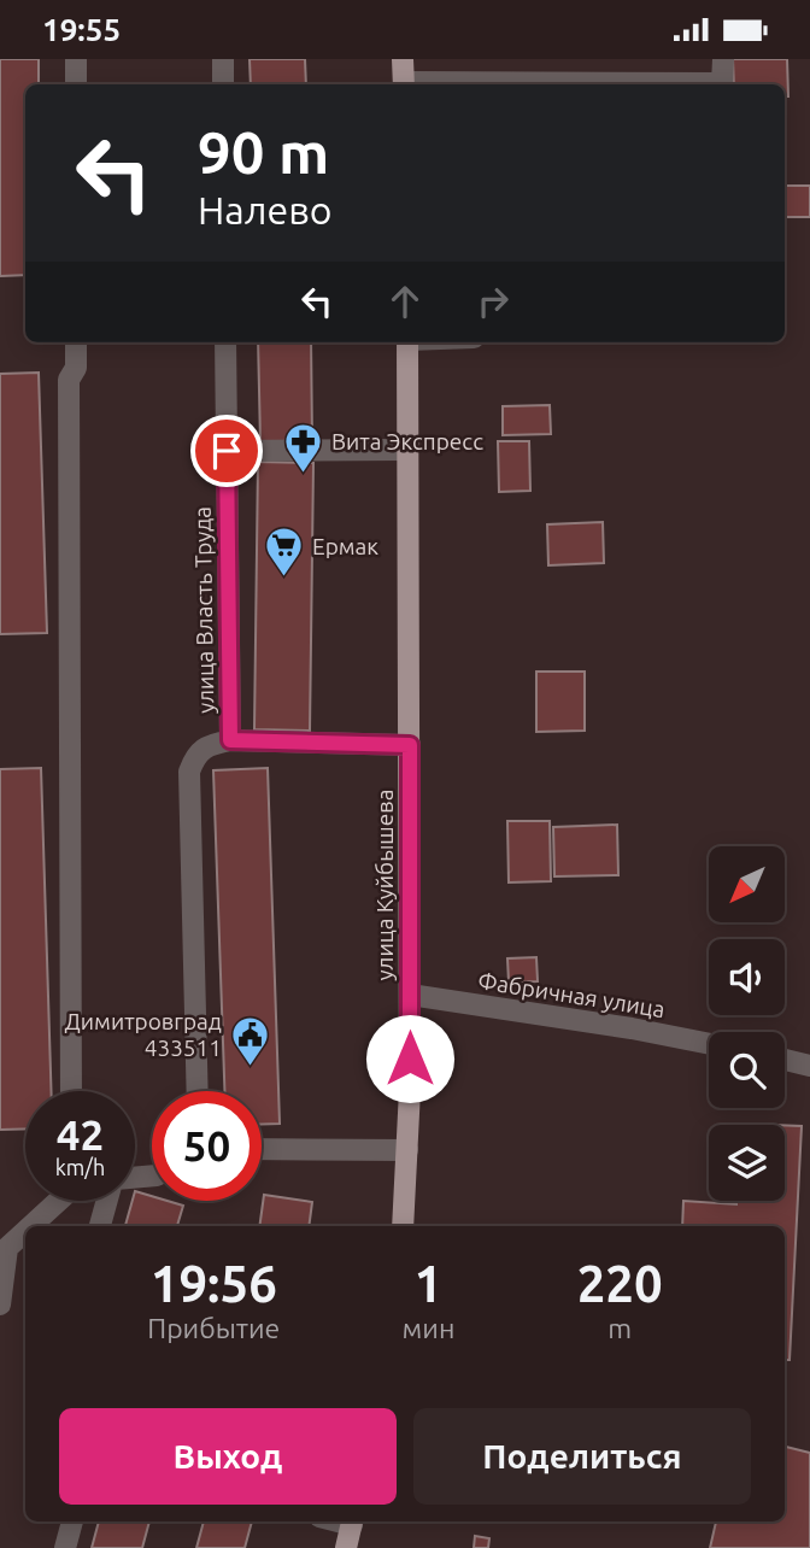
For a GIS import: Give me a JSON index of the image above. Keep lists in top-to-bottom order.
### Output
{
  "streets": {
    "main road": ["улица Куйбышева"],
    "street": ["улица Власть Труда", "Фабричная улица"]
  },
  "crossings": [
    ["улица Куйбышева", "Фабричная улица"]
  ],
  "places": {
    "pharmacy": ["Вита Экспресс"],
    "supermarket": ["Ермак"],
    "public building": ["Димитровград 433511"]
  },
  "north": "bottom left",
  "page": {
    "status": "19:55",
    "turn": ["90 m", "Налево"],
    "speed": "42 km/h",
    "limit": "50",
    "eta": [
      "19:56",
      "Прибытие",
      "1",
      "мин",
      "220",
      "m"
    ],
    "buttons": ["Выход", "Поделиться"]
  }
}
